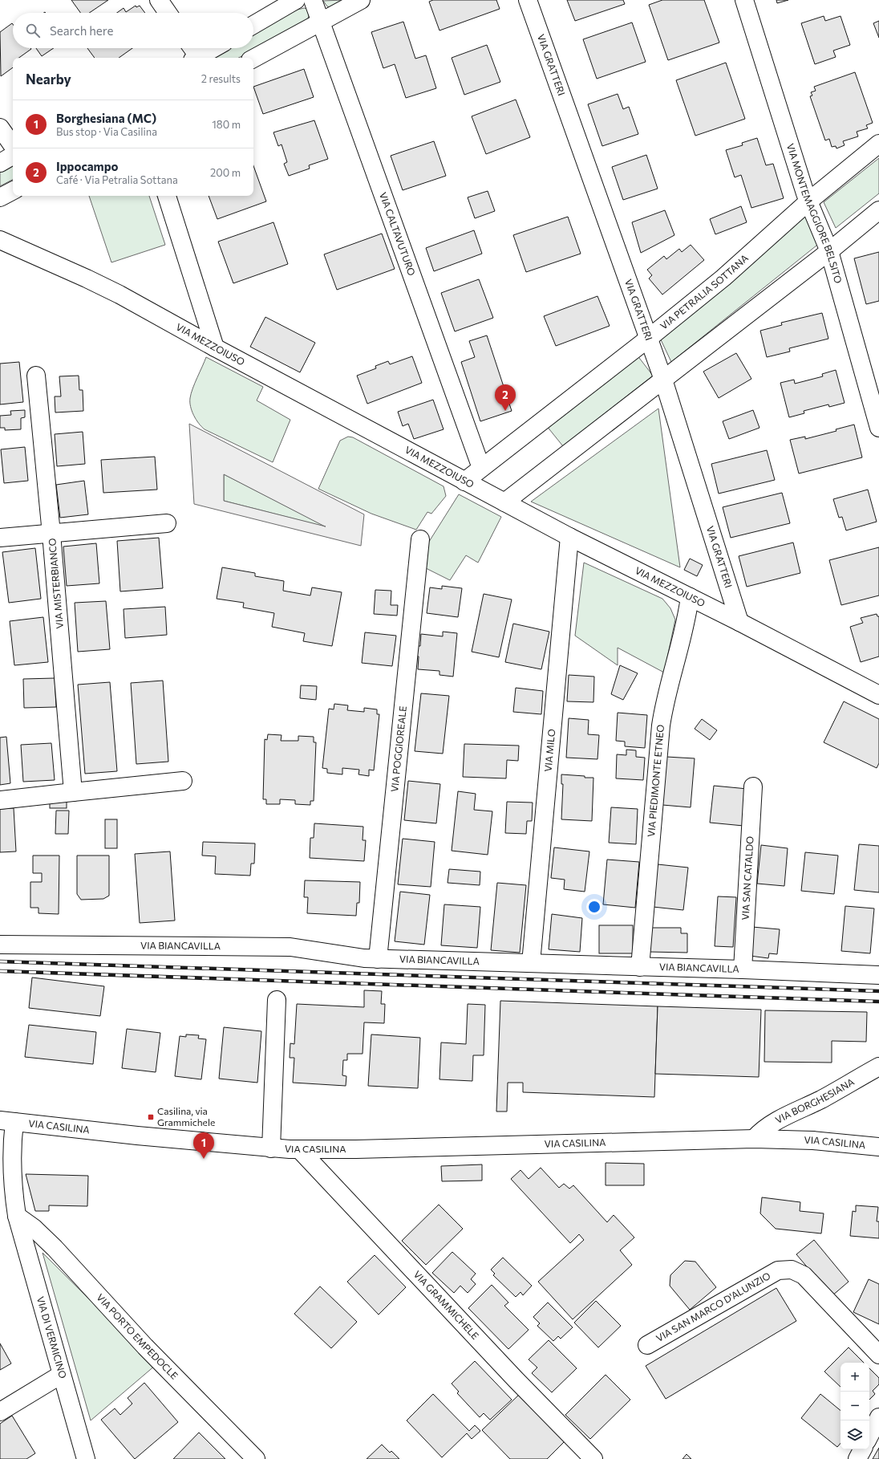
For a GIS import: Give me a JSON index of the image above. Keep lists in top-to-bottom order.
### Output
{
  "streets": {
    "street": [
      "VIA GRATTERI",
      "VIA MONTEMAGGIORE BELSITO",
      "VIA CALTAVUTURO",
      "VIA PETRALIA SOTTANA",
      "VIA MEZZOIUSO",
      "VIA MISTERBIANCO",
      "VIA POGGIOREALE",
      "VIA MILO",
      "VIA PIEDIMONTE ETNEO",
      "VIA SAN CATALDO",
      "VIA BIANCAVILLA",
      "VIA BORGHESIANA",
      "VIA CASILINA",
      "VIA GRAMMICHELE",
      "VIA SAN MARCO D'ALUNZIO",
      "VIA PORTO EMPEDOCLE",
      "VIA DI VERMICINO"
    ]
  },
  "crossings": [
    ["VIA GRATTERI", "VIA PETRALIA SOTTANA"],
    ["VIA GRATTERI", "VIA MEZZOIUSO"],
    ["VIA MONTEMAGGIORE BELSITO", "VIA PETRALIA SOTTANA"],
    ["VIA CALTAVUTURO", "VIA PETRALIA SOTTANA"],
    ["VIA PETRALIA SOTTANA", "VIA MEZZOIUSO"],
    ["VIA MEZZOIUSO", "VIA MILO"],
    ["VIA MEZZOIUSO", "VIA PIEDIMONTE ETNEO"],
    ["VIA POGGIOREALE", "VIA BIANCAVILLA"],
    ["VIA MILO", "VIA BIANCAVILLA"],
    ["VIA PIEDIMONTE ETNEO", "VIA BIANCAVILLA"],
    ["VIA SAN CATALDO", "VIA BIANCAVILLA"],
    ["VIA BORGHESIANA", "VIA CASILINA"],
    ["VIA CASILINA", "VIA GRAMMICHELE"],
    ["VIA CASILINA", "VIA DI VERMICINO"],
    ["VIA PORTO EMPEDOCLE", "VIA DI VERMICINO"]
  ],
  "places": {
    "transit": ["Casilina, via Grammichele"]
  },
  "page": {
    "search": "Search here",
    "heading": ["Nearby", "2 results"],
    "list": [
      {
        "mark": "1",
        "name": "Borghesiana (MC)",
        "note": "Bus stop · Via Casilina",
        "value": "180 m"
      },
      {
        "mark": "2",
        "name": "Ippocampo",
        "note": "Café · Via Petralia Sottana",
        "value": "200 m"
      }
    ],
    "pins": ["2", "1"],
    "map_buttons": ["+", "−"]
  }
}
